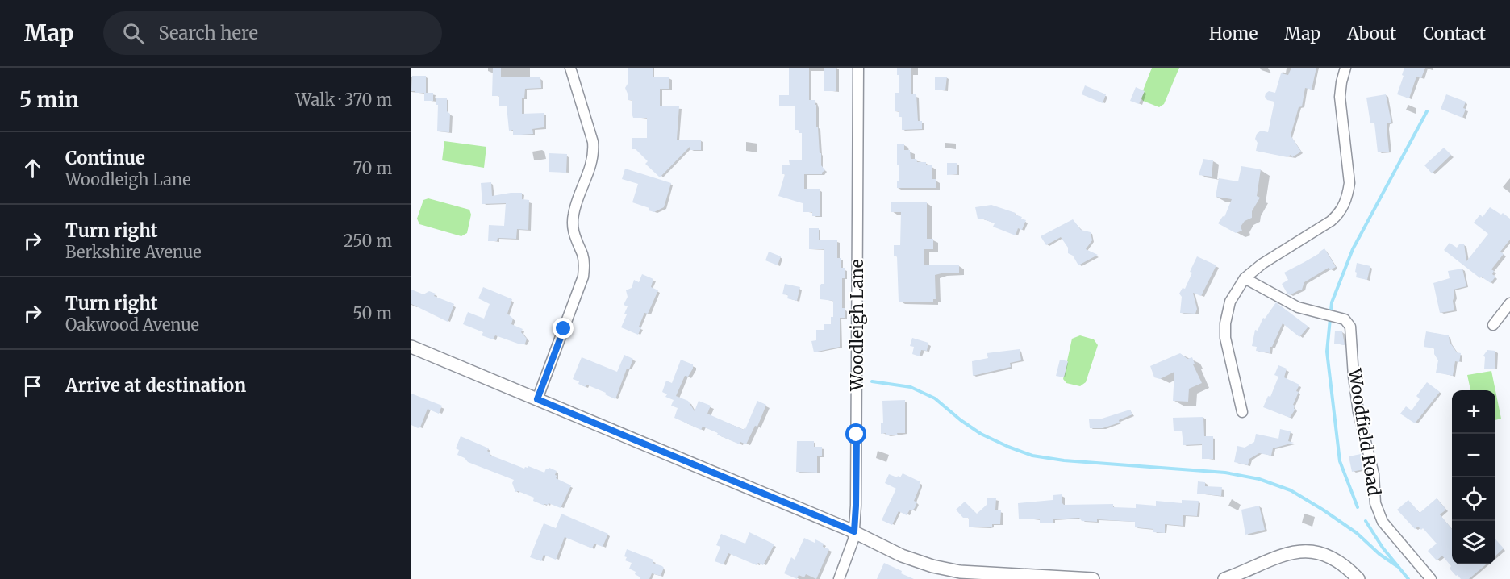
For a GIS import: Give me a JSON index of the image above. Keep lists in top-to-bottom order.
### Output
{
  "streets": {
    "street": ["Woodleigh Lane", "Woodfield Road"]
  },
  "page": {
    "header": "Map",
    "search": "Search here",
    "nav": [
      "Home",
      "Map",
      "About",
      "Contact"
    ],
    "heading": ["5 min", "Walk · 370 m"],
    "list": [
      ["Continue", "Woodleigh Lane", "70 m"],
      ["Turn right", "Berkshire Avenue", "250 m"],
      ["Turn right", "Oakwood Avenue", "50 m"],
      "Arrive at destination"
    ],
    "map_buttons": ["+", "−"]
  }
}
